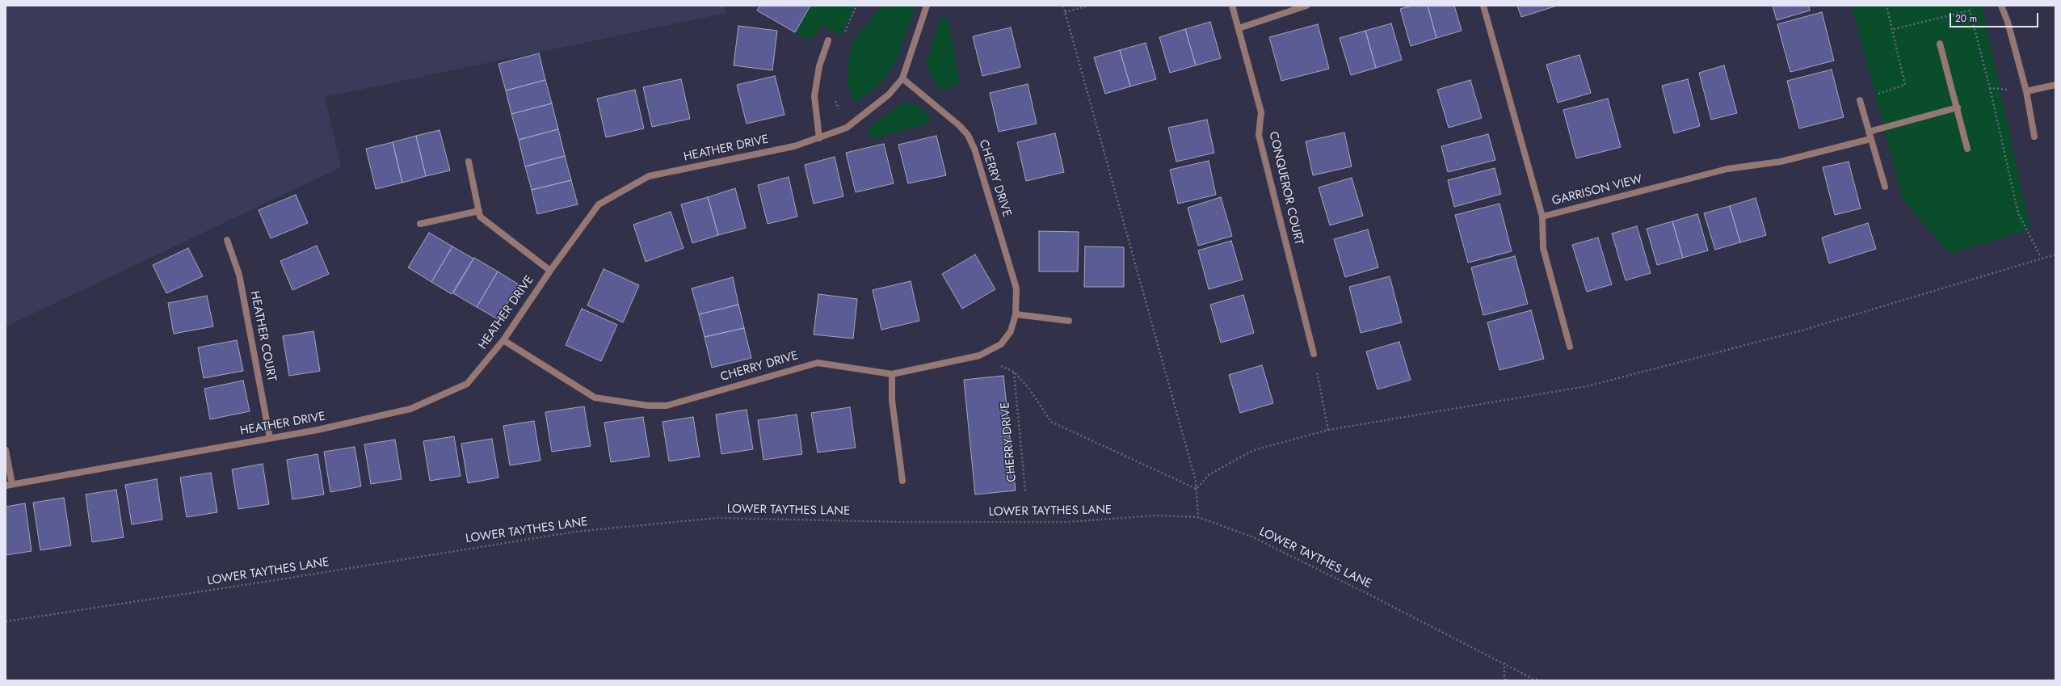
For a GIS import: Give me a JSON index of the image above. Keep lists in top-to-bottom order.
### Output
{
  "streets": {
    "street": [
      "HEATHER DRIVE",
      "CHERRY DRIVE",
      "CONQUEROR COURT",
      "GARRISON VIEW",
      "HEATHER COURT"
    ],
    "path": ["LOWER TAYTHES LANE"]
  },
  "crossings": [
    ["HEATHER DRIVE", "CHERRY DRIVE"],
    ["HEATHER DRIVE", "HEATHER COURT"]
  ],
  "scale_bar": "20 m"
}
